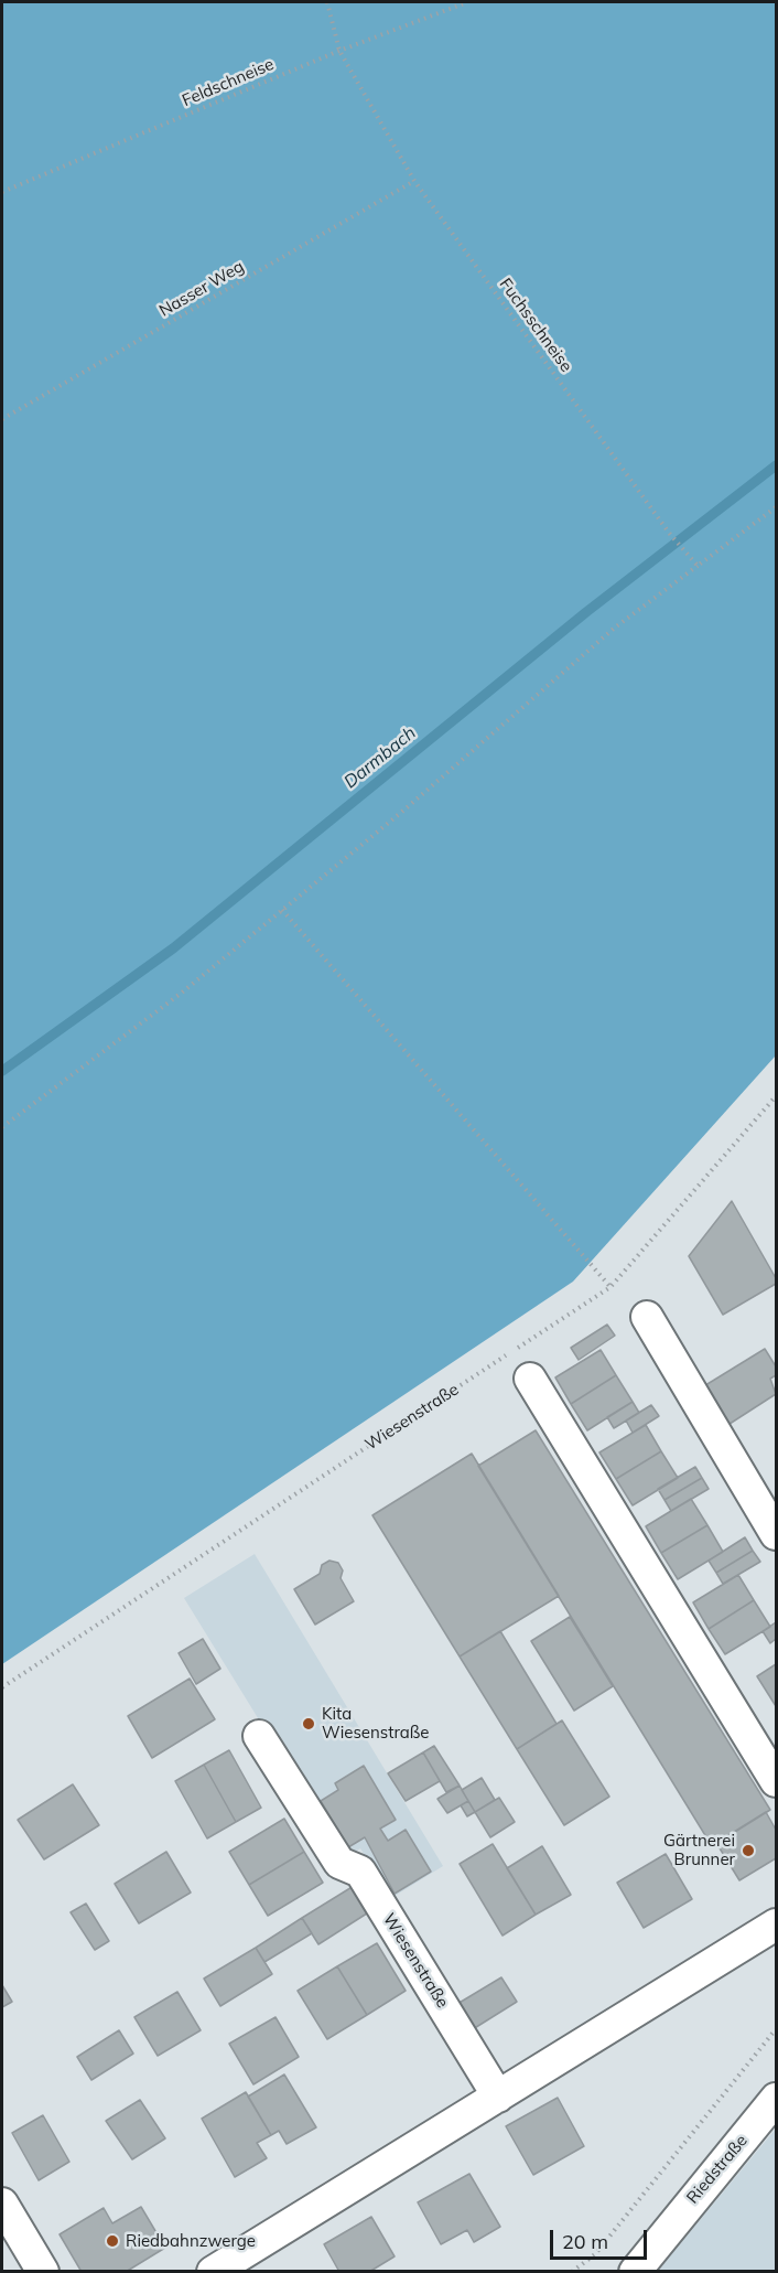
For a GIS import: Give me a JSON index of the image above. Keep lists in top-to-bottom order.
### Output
{
  "streets": {
    "street": ["Wiesenstraße", "Riedstraße"],
    "path": ["Feldschneise", "Nasser Weg", "Fuchsschneise"]
  },
  "crossings": [
    ["Feldschneise", "Fuchsschneise"],
    ["Nasser Weg", "Fuchsschneise"]
  ],
  "water": ["Darmbach"],
  "places": ["Kita Wiesenstraße", "Gärtnerei Brunner", "Riedbahnzwerge"],
  "scale_bar": "20 m"
}
